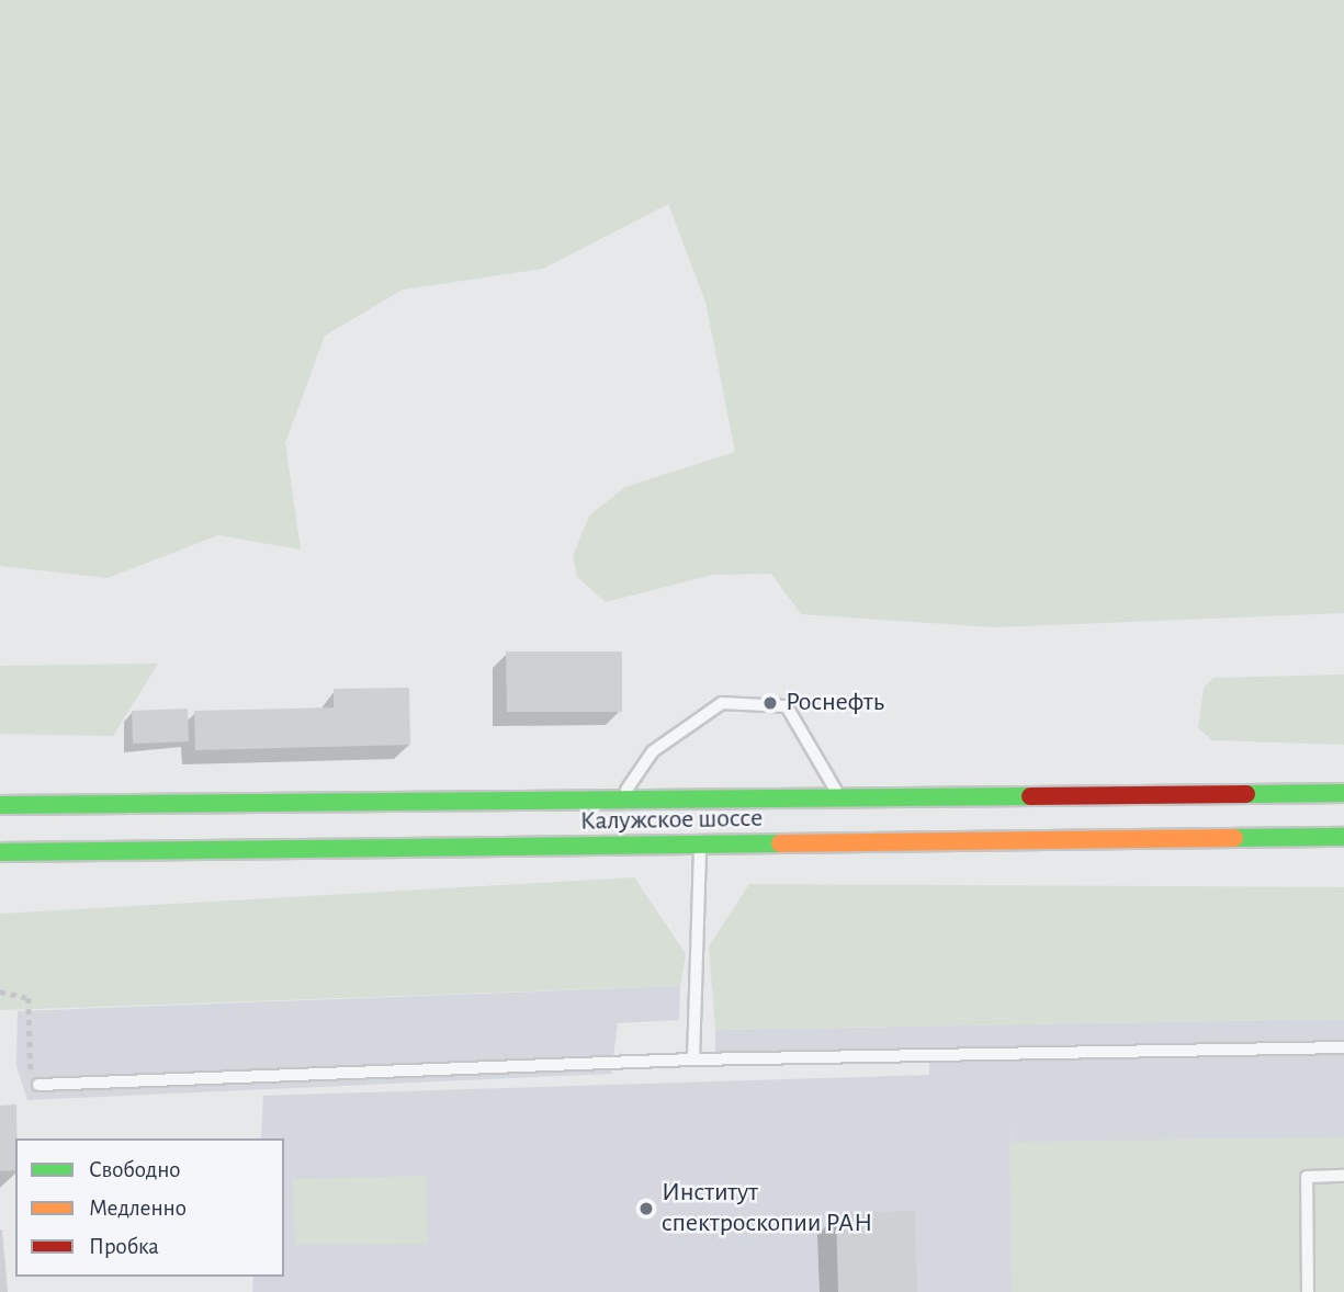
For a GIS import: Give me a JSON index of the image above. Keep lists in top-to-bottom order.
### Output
{
  "streets": {
    "highway": ["Калужское шоссе"]
  },
  "places": ["Роснефть", "Институт спектроскопии РАН"],
  "legend": ["Свободно", "Медленно", "Пробка"]
}
